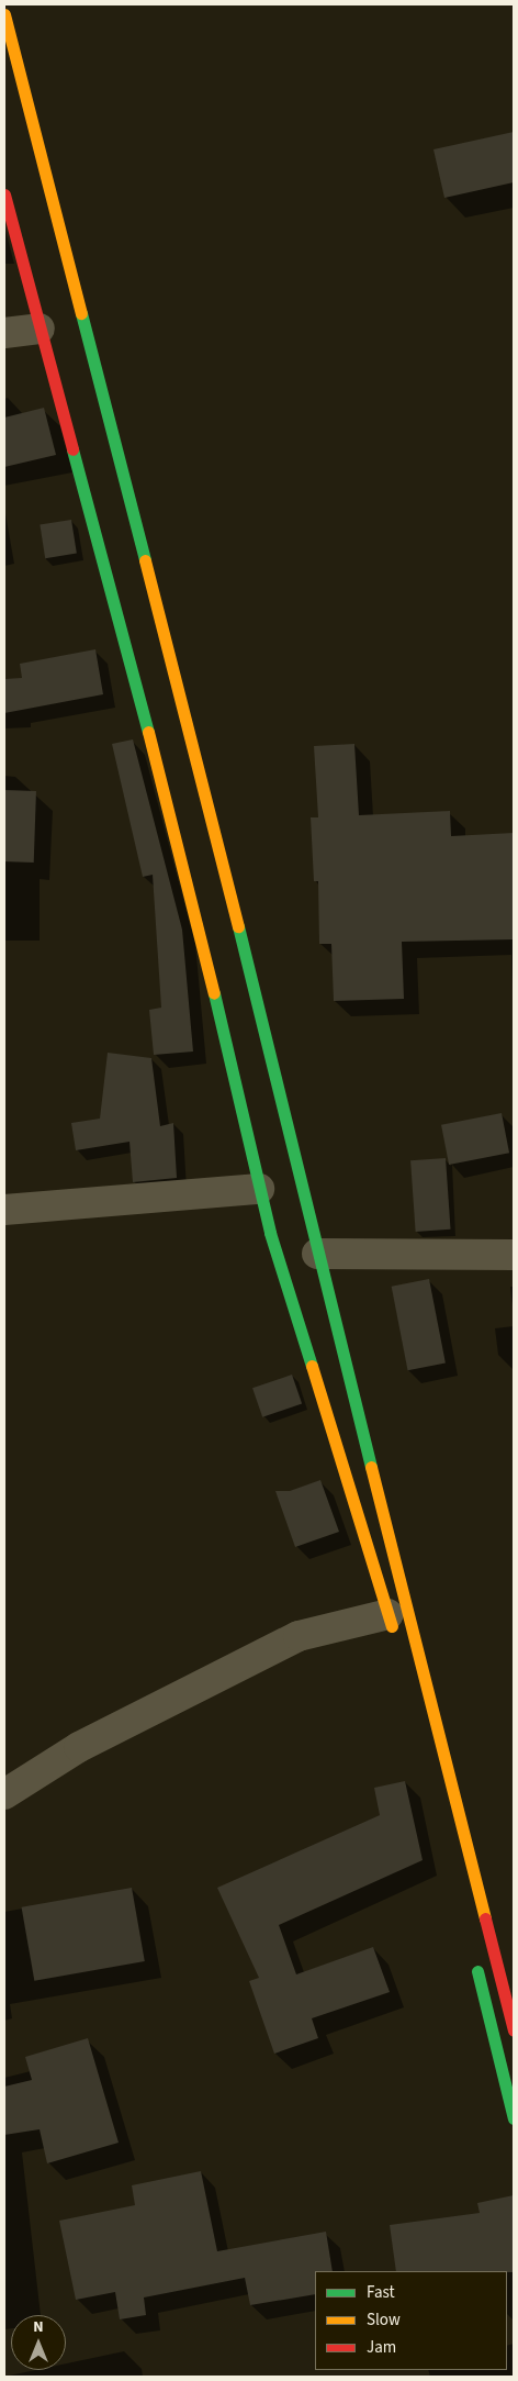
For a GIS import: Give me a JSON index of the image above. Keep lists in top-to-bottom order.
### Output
{
  "legend": ["Fast", "Slow", "Jam"],
  "north": "top"
}
